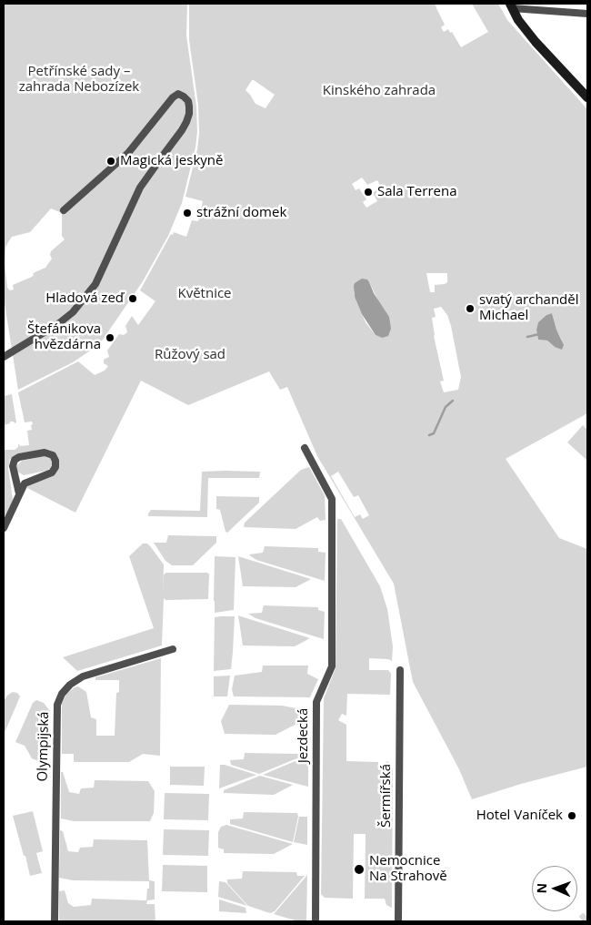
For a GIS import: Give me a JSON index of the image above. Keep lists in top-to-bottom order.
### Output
{
  "streets": {
    "street": ["Jezdecká", "Olympijská", "Šermířská"]
  },
  "parks": [
    "Petřínské sady – zahrada Nebozízek",
    "Kinského zahrada",
    "Květnice",
    "Růžový sad"
  ],
  "places": [
    "Magická jeskyně",
    "Sala Terrena",
    "strážní domek",
    "Hladová zeď",
    "svatý archanděl Michael",
    "Štefánikova hvězdárna",
    "Hotel Vaníček",
    "Nemocnice Na Strahově"
  ],
  "north": "left"
}
